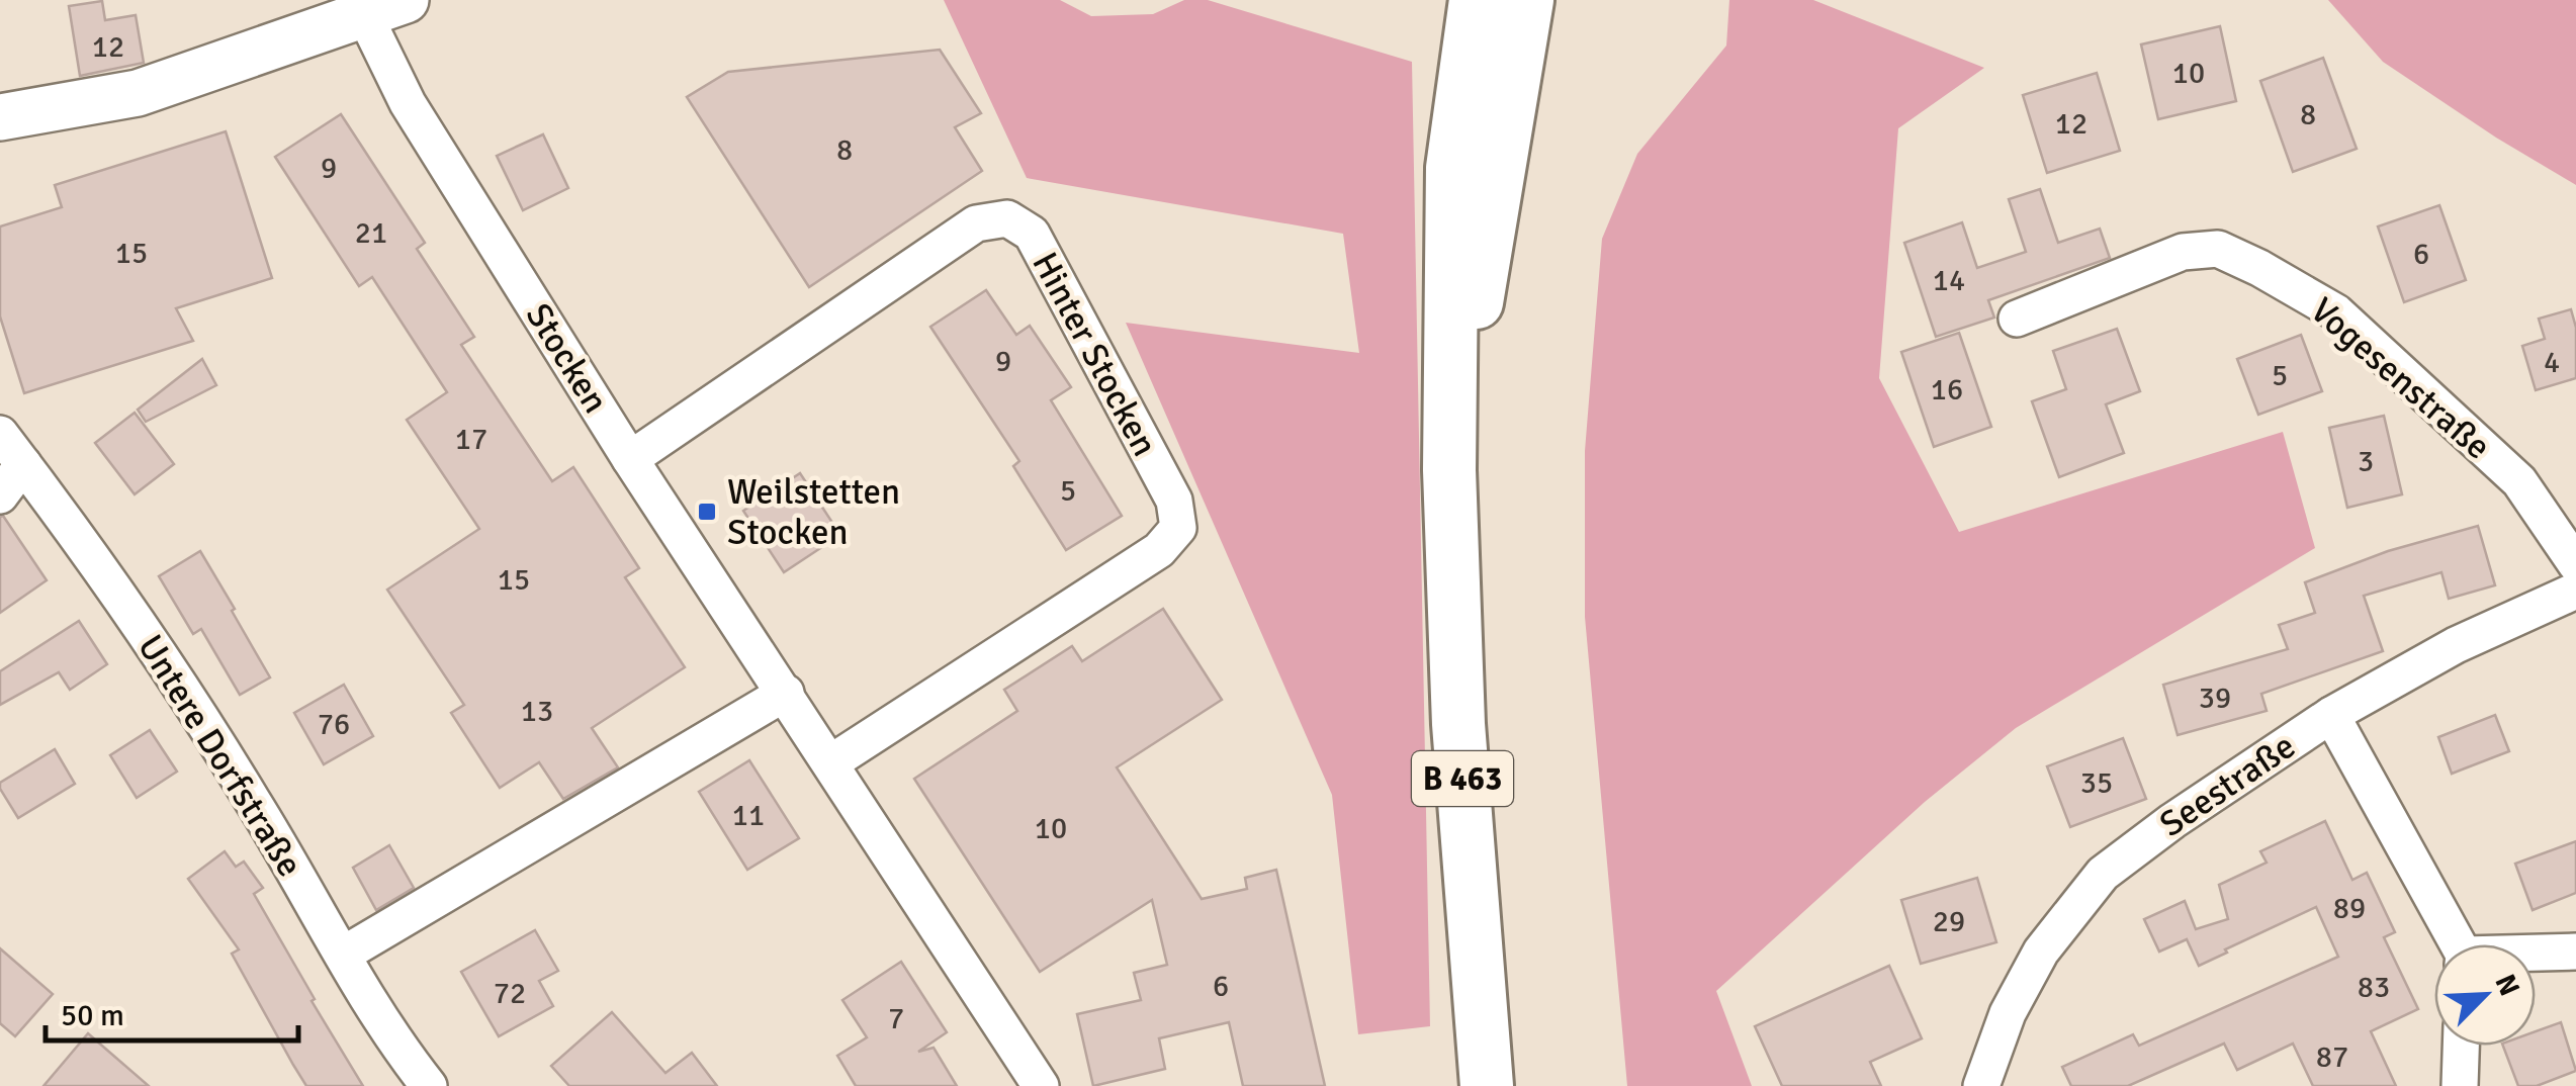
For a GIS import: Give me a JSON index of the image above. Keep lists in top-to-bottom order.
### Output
{
  "streets": {
    "highway": ["B 463"],
    "street": [
      "Hinter Stocken",
      "Stocken",
      "Vogesenstraße",
      "Untere Dorfstraße",
      "Seestraße"
    ]
  },
  "crossings": [
    ["Hinter Stocken", "Stocken"]
  ],
  "places": {
    "transit": ["Weilstetten Stocken"]
  },
  "house_numbers": [
    "12",
    "10",
    "8",
    "12",
    "8",
    "9",
    "21",
    "15",
    "6",
    "14",
    "9",
    "4",
    "5",
    "16",
    "17",
    "3",
    "5",
    "15",
    "39",
    "13",
    "76",
    "35",
    "11",
    "10",
    "89",
    "29",
    "6",
    "83",
    "72",
    "7",
    "87"
  ],
  "scale_bar": "50 m",
  "north": "top right"
}
